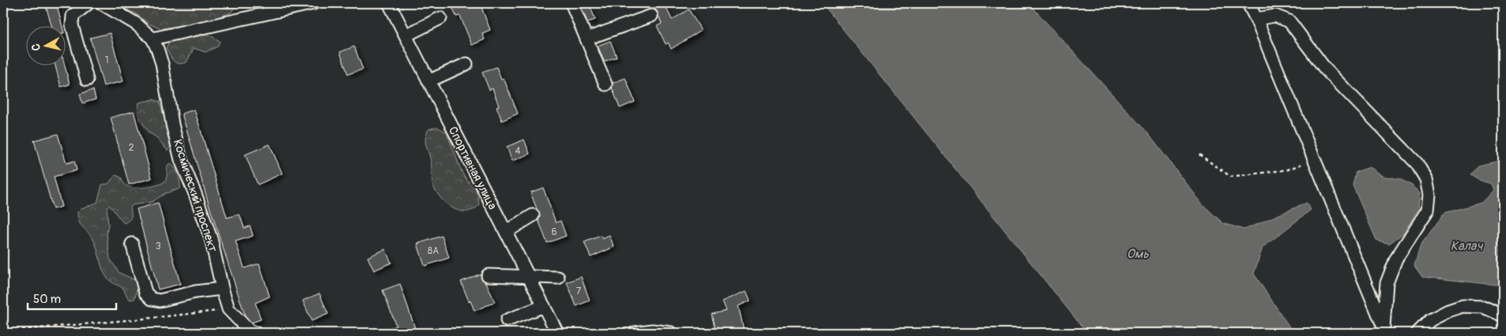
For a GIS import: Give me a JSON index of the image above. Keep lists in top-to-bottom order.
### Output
{
  "streets": {
    "street": ["Спортивная улица", "Космический проспект"]
  },
  "water": ["Калач", "Омь"],
  "house_numbers": [
    "1",
    "2",
    "4",
    "6",
    "3",
    "8А",
    "7"
  ],
  "scale_bar": "50 m",
  "north": "left"
}
